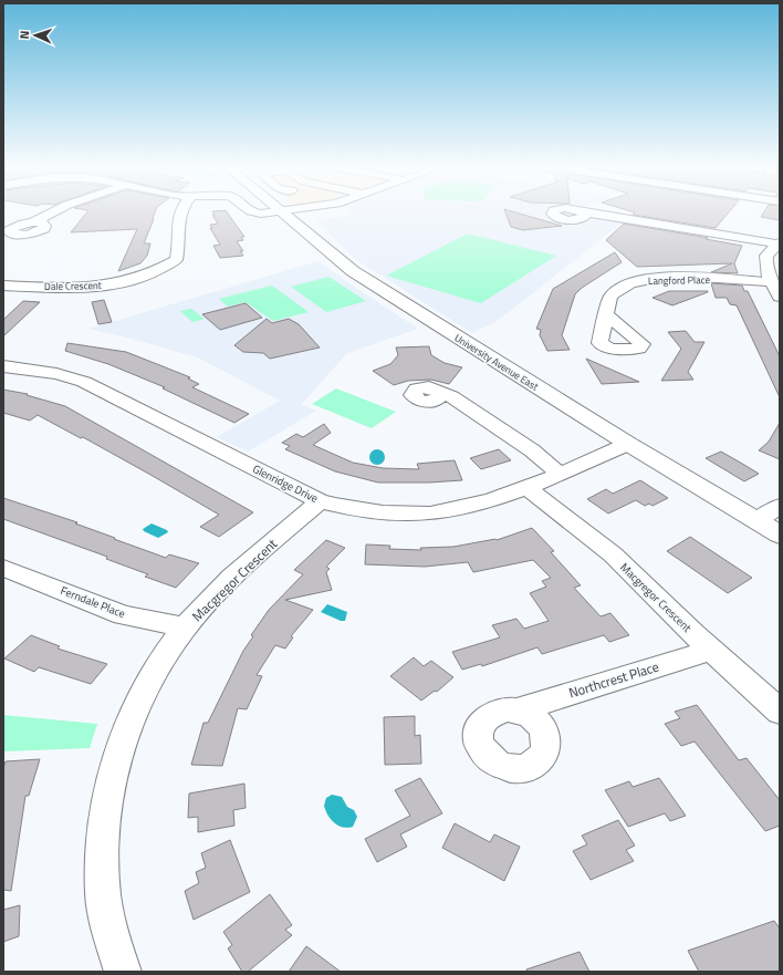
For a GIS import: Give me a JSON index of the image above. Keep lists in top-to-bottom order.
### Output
{
  "streets": {
    "main road": ["University Avenue East"],
    "street": [
      "Langford Place",
      "Dale Crescent",
      "Glenridge Drive",
      "Macgregor Crescent",
      "Ferndale Place",
      "Northcrest Place"
    ]
  },
  "crossings": [
    ["University Avenue East", "Glenridge Drive"],
    ["Glenridge Drive", "Macgregor Crescent"],
    ["Macgregor Crescent", "Ferndale Place"],
    ["Macgregor Crescent", "Northcrest Place"]
  ],
  "north": "left"
}
